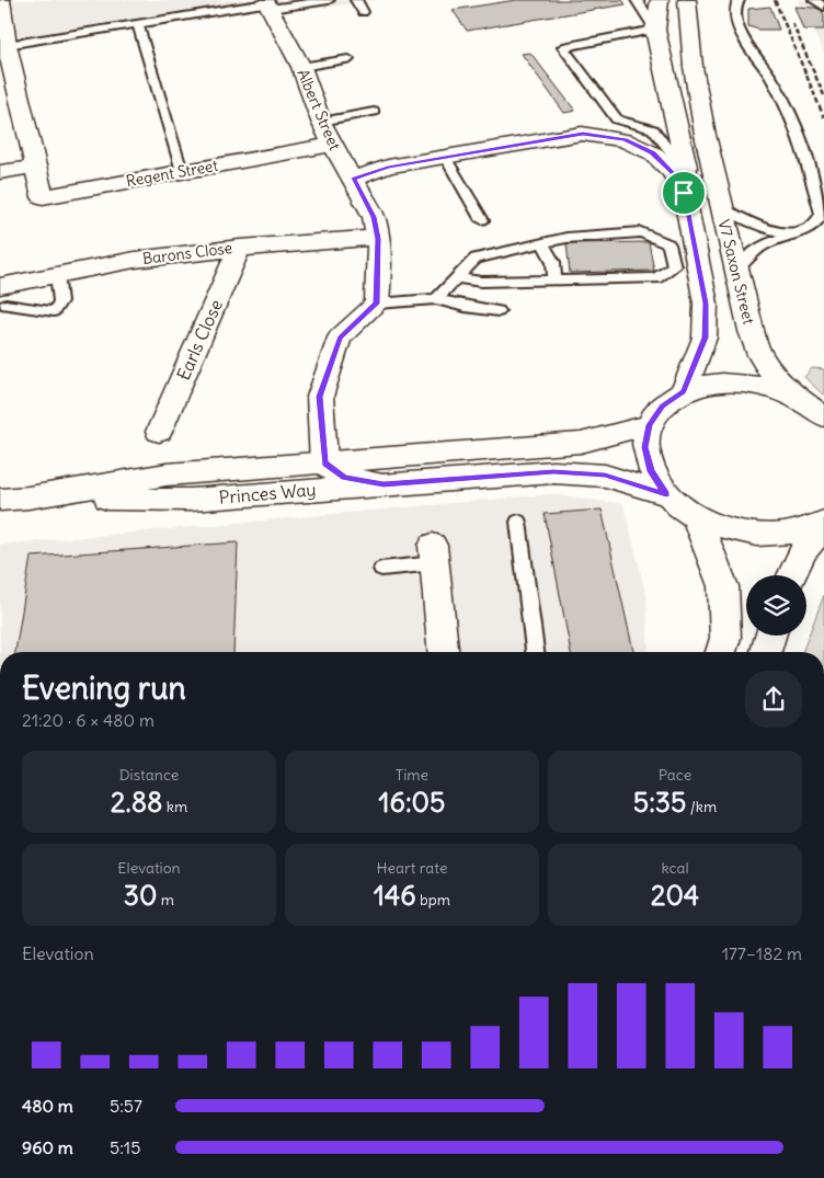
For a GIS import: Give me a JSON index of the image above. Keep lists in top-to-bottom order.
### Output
{
  "streets": {
    "street": [
      "Albert Street",
      "Regent Street",
      "Barons Close",
      "V7 Saxon Street",
      "Earls Close",
      "Princes Way"
    ]
  },
  "crossings": [
    ["Albert Street", "Regent Street"],
    ["Albert Street", "Barons Close"],
    ["Barons Close", "Earls Close"]
  ],
  "page": {
    "heading": ["Evening run", "21:20 · 6 × 480 m"],
    "stats": [
      ["Distance", "2.88 km"],
      ["Time", "16:05"],
      ["Pace", "5:35 /km"],
      ["Elevation", "30 m"],
      ["Heart rate", "146 bpm"],
      ["kcal", "204"]
    ],
    "chart": ["Elevation", "177–182 m"],
    "list": [
      {
        "name": "480 m",
        "note": "5:57"
      },
      {
        "name": "960 m",
        "note": "5:15"
      }
    ]
  }
}
